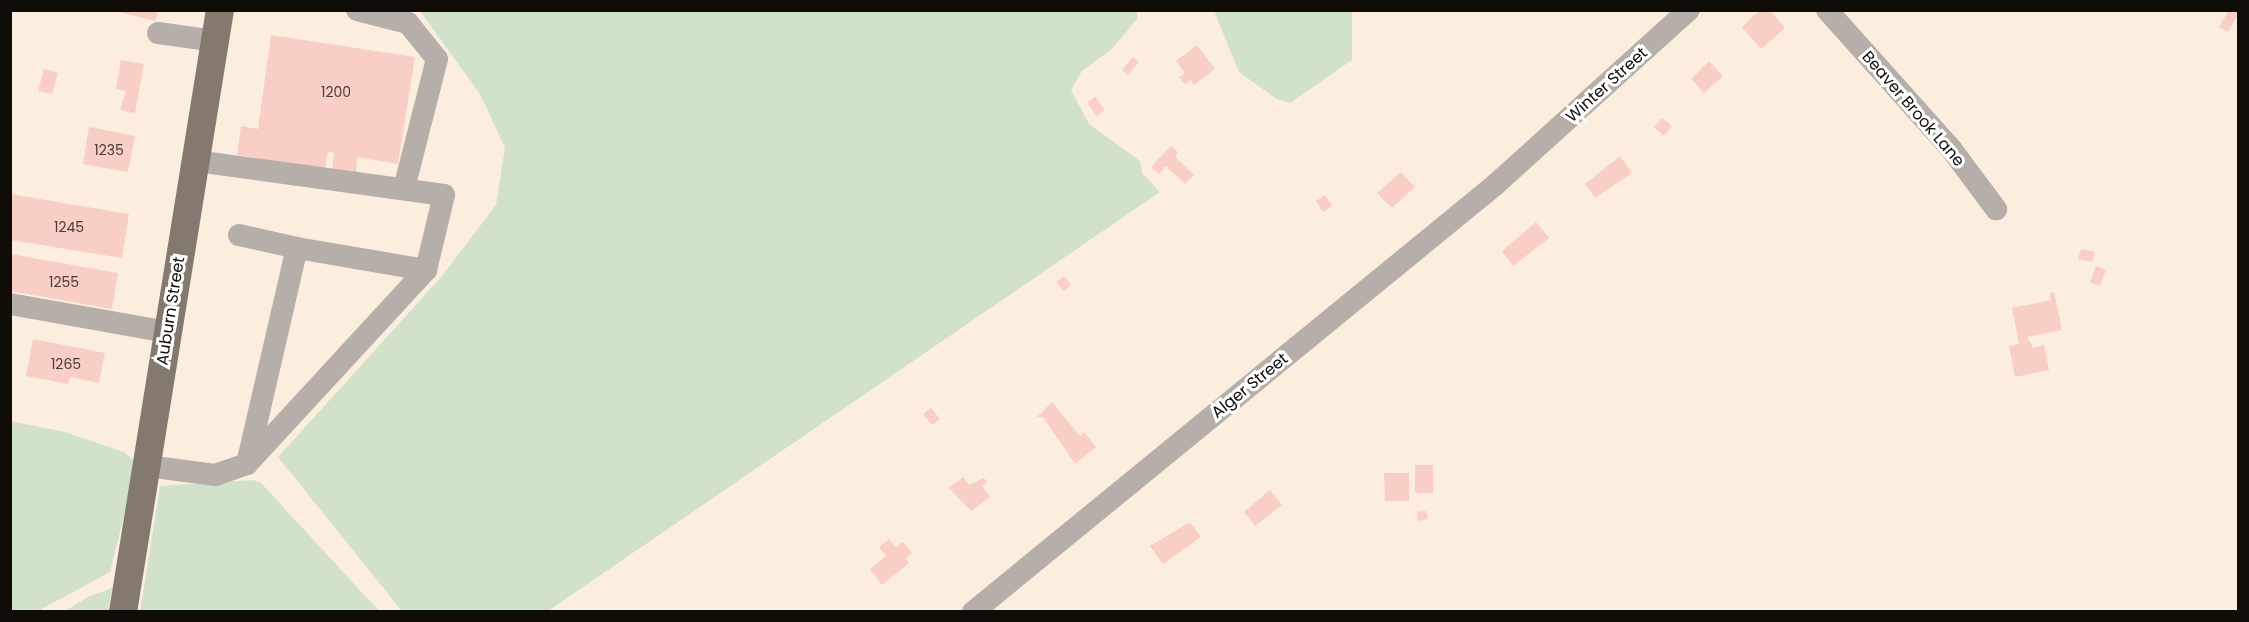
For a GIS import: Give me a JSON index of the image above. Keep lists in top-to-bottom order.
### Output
{
  "streets": {
    "main road": ["Auburn Street"],
    "street": ["Winter Street", "Beaver Brook Lane", "Alger Street"]
  },
  "crossings": [
    ["Winter Street", "Alger Street"]
  ],
  "house_numbers": [
    "1200",
    "1235",
    "1245",
    "1255",
    "1265"
  ]
}
